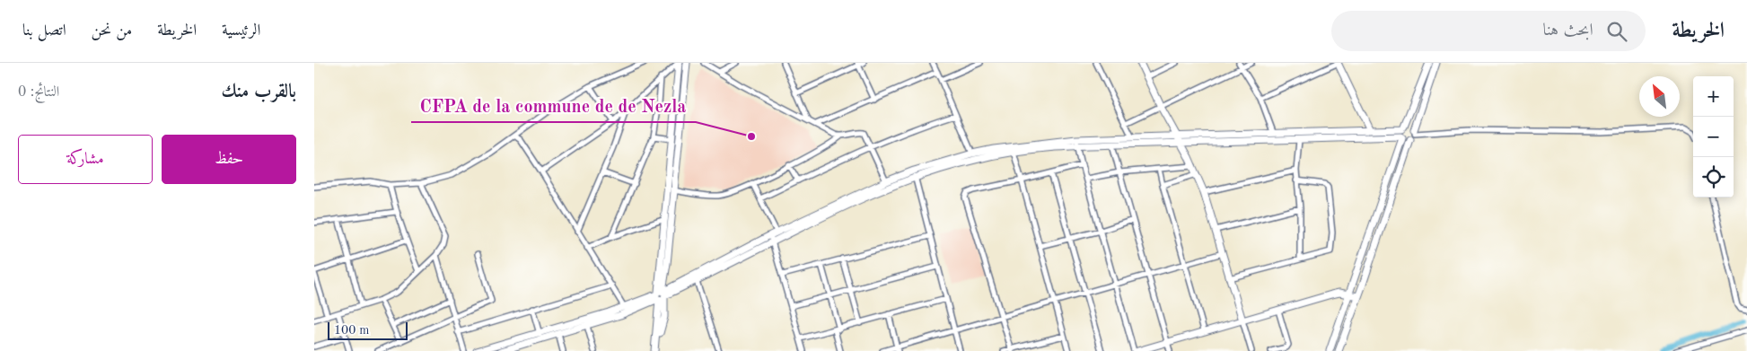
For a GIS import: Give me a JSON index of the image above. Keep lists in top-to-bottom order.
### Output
{
  "places": ["CFPA de la commune de de Nezla"],
  "scale_bar": "100 m",
  "north": "top left",
  "page": {
    "header": "الخريطة",
    "search": "ابحث هنا",
    "nav": [
      "الرئيسية",
      "الخريطة",
      "من نحن",
      "اتصل بنا"
    ],
    "heading": ["بالقرب منك", "النتائج: 0"],
    "map_buttons": ["+", "−"],
    "buttons": ["حفظ", "مشاركة"],
    "scale": "100 m"
  }
}
